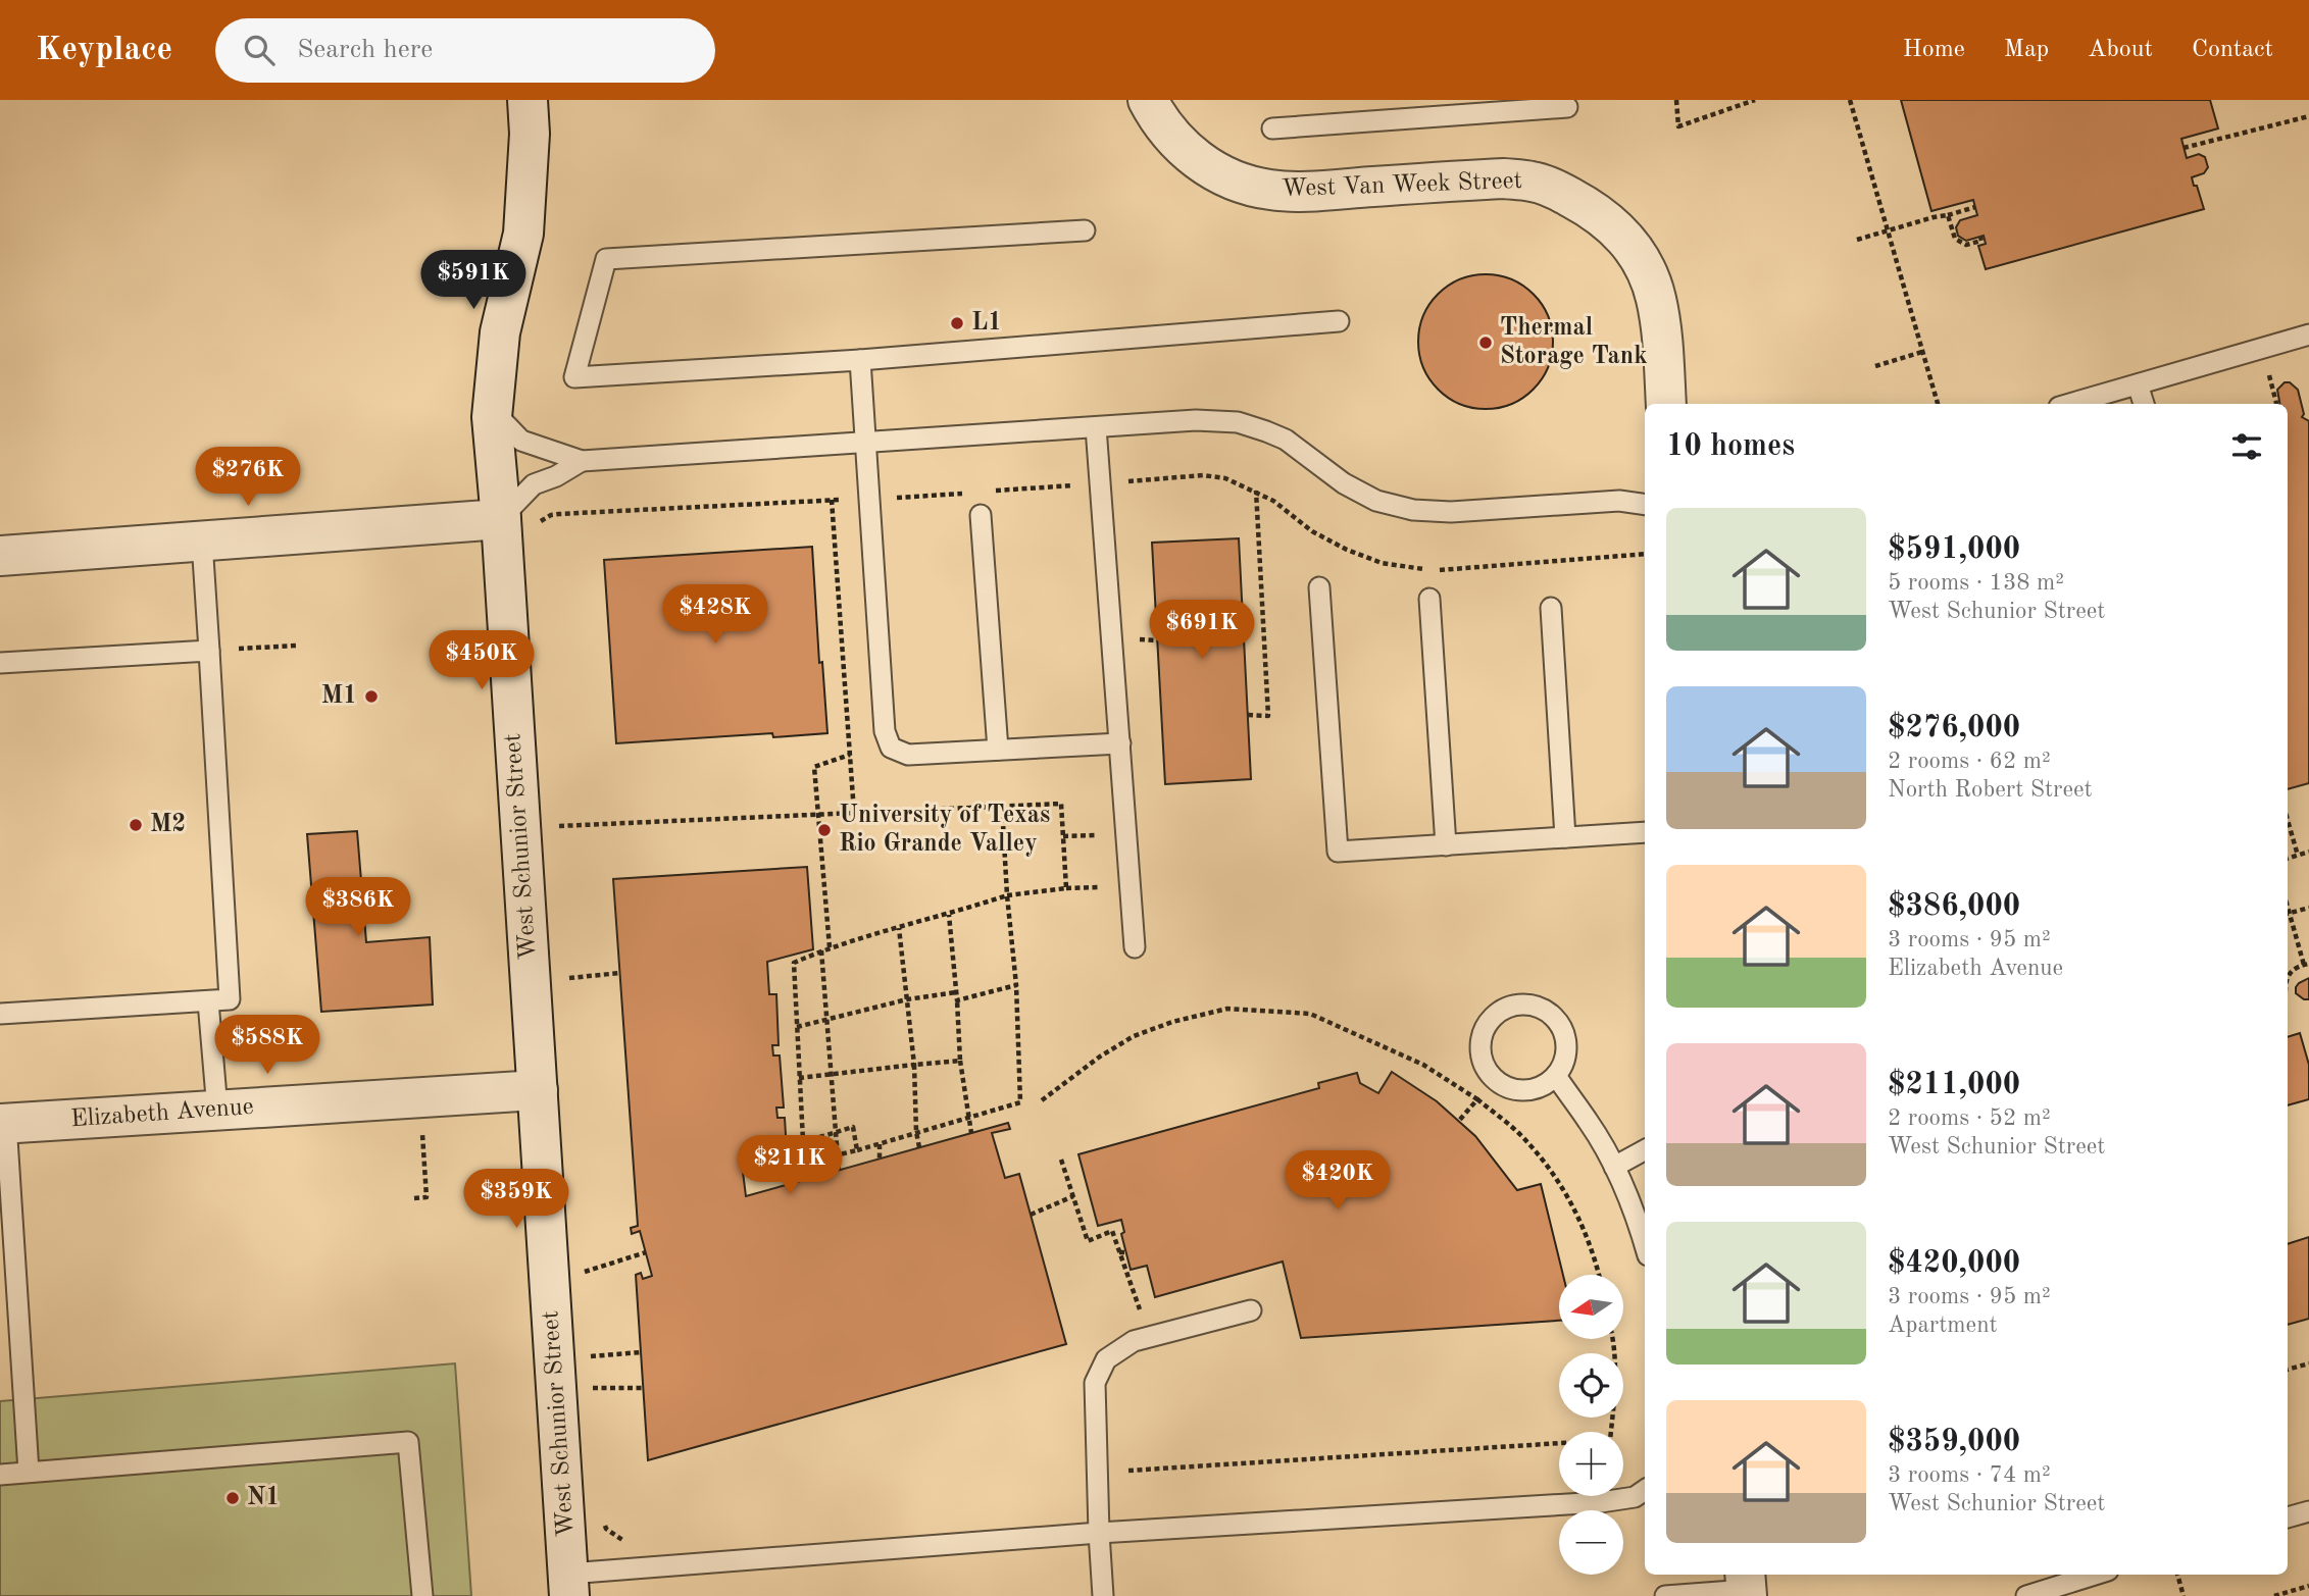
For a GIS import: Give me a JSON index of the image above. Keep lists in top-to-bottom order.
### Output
{
  "streets": {
    "street": ["West Van Week Street", "West Schunior Street", "Elizabeth Avenue"]
  },
  "crossings": [
    ["West Schunior Street", "Elizabeth Avenue"]
  ],
  "places": [
    "L1",
    "Thermal Storage Tank",
    "M1",
    "M2",
    "University of Texas Rio Grande Valley",
    "N1"
  ],
  "north": "left",
  "page": {
    "header": "Keyplace",
    "search": "Search here",
    "nav": [
      "Home",
      "Map",
      "About",
      "Contact"
    ],
    "price": [
      "$591K",
      "$276K",
      "$428K",
      "$691K",
      "$450K",
      "$386K",
      "$588K",
      "$211K",
      "$420K",
      "$359K"
    ],
    "heading": "10 homes",
    "list": [
      {
        "name": "$591,000",
        "note": "5 rooms · 138 m² · West Schunior Street"
      },
      {
        "name": "$276,000",
        "note": "2 rooms · 62 m² · North Robert Street"
      },
      {
        "name": "$386,000",
        "note": "3 rooms · 95 m² · Elizabeth Avenue"
      },
      {
        "name": "$211,000",
        "note": "2 rooms · 52 m² · West Schunior Street"
      },
      {
        "name": "$420,000",
        "note": "3 rooms · 95 m² · Apartment"
      },
      {
        "name": "$359,000",
        "note": "3 rooms · 74 m² · West Schunior Street"
      }
    ],
    "map_buttons": ["+", "−"]
  }
}
